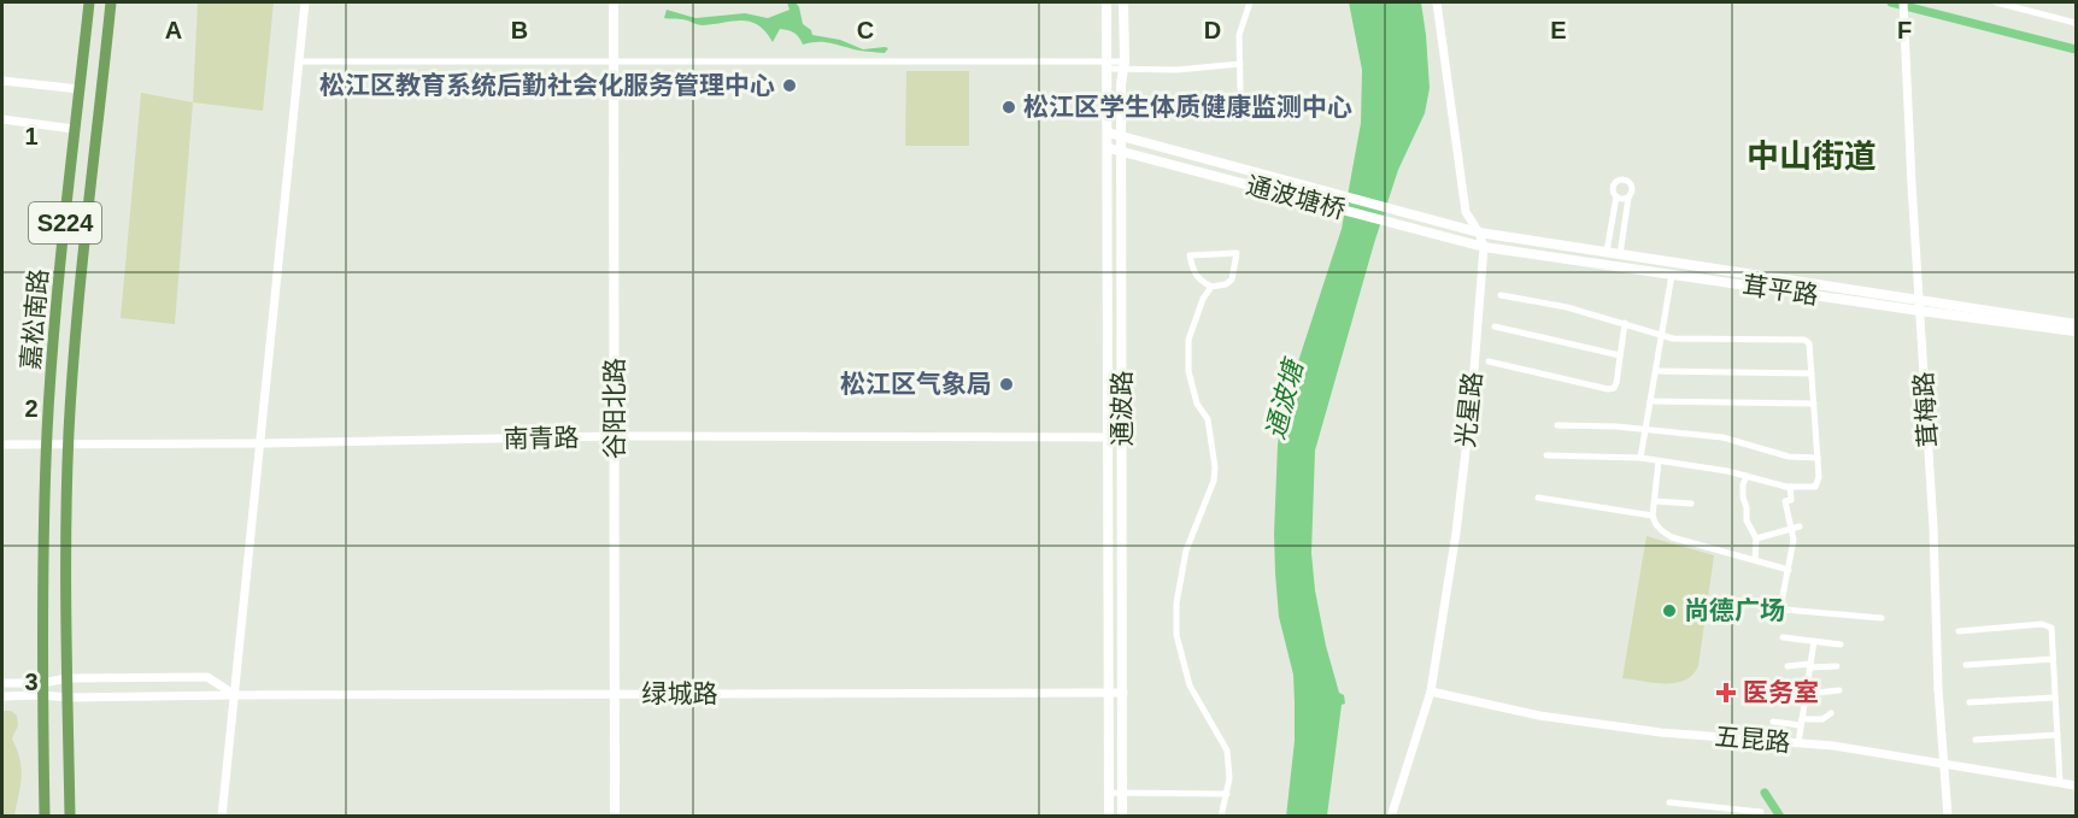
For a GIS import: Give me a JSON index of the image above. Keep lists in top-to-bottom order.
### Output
{
  "streets": {
    "main road": [
      "通波塘桥",
      "S224",
      "茸平路",
      "嘉松南路",
      "谷阳北路",
      "通波路"
    ],
    "street": [
      "光星路",
      "茸梅路",
      "南青路",
      "绿城路",
      "五昆路"
    ]
  },
  "crossings": [
    ["通波塘桥", "茸平路"],
    ["通波塘桥", "通波路"],
    ["通波塘桥", "光星路"],
    ["茸平路", "光星路"],
    ["茸平路", "茸梅路"],
    ["嘉松南路", "南青路"],
    ["嘉松南路", "绿城路"],
    ["谷阳北路", "南青路"],
    ["谷阳北路", "绿城路"],
    ["通波路", "南青路"],
    ["通波路", "绿城路"],
    ["光星路", "五昆路"],
    ["茸梅路", "五昆路"]
  ],
  "districts": ["中山街道"],
  "water": ["通波塘"],
  "places": {
    "other": [
      "松江区教育系统后勤社会化服务管理中心",
      "松江区学生体质健康监测中心",
      "松江区气象局",
      "尚德广场"
    ],
    "health": ["医务室"]
  },
  "grid": {
    "columns": [
      "A",
      "B",
      "C",
      "D",
      "E",
      "F"
    ],
    "rows": ["1", "2", "3"]
  }
}
